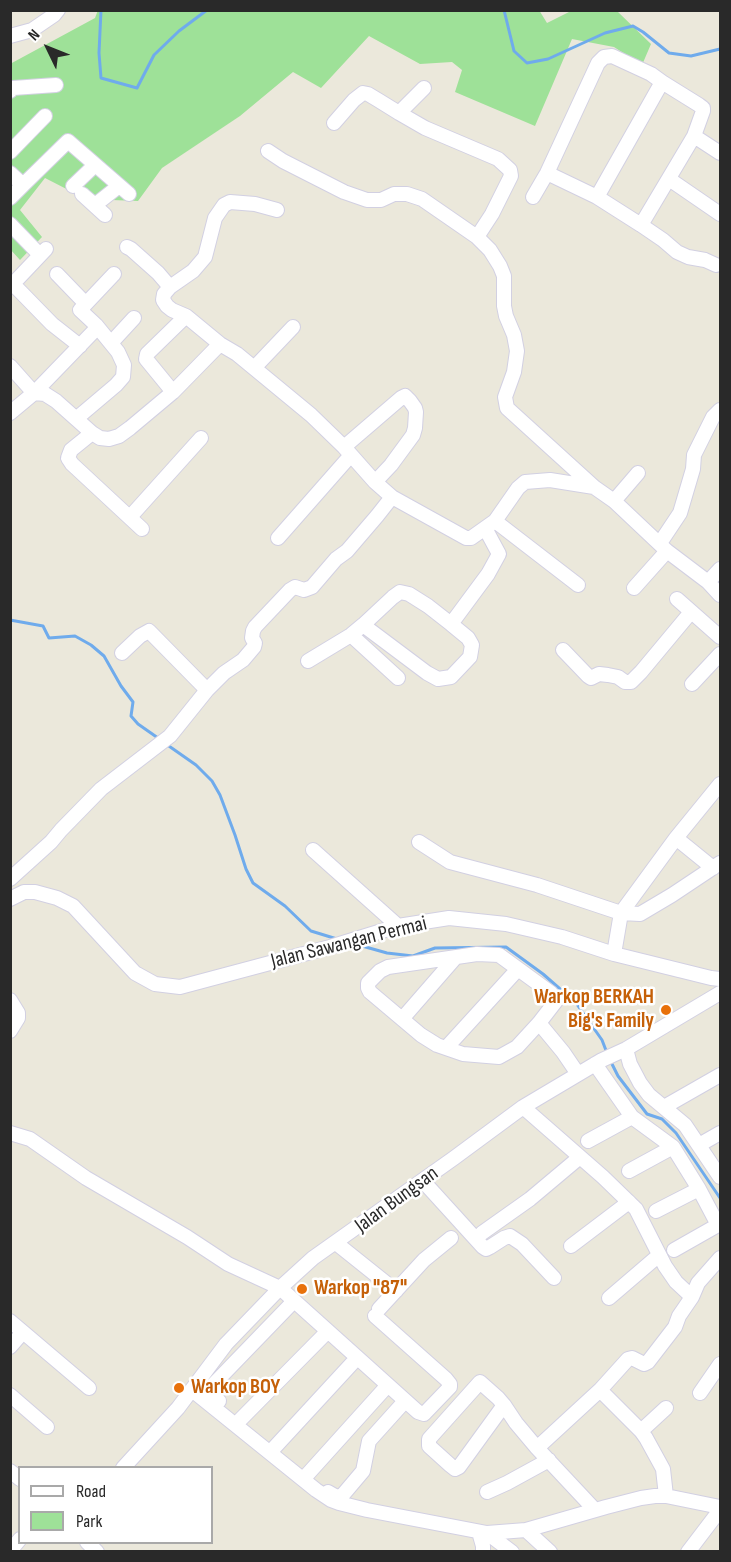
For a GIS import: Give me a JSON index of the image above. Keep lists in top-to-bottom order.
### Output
{
  "streets": {
    "street": ["Jalan Sawangan Permai", "Jalan Bungsan"]
  },
  "places": ["Warkop BERKAH Big's Family", "Warkop \"87\"", "Warkop BOY"],
  "legend": ["Road", "Park"],
  "north": "top left"
}
